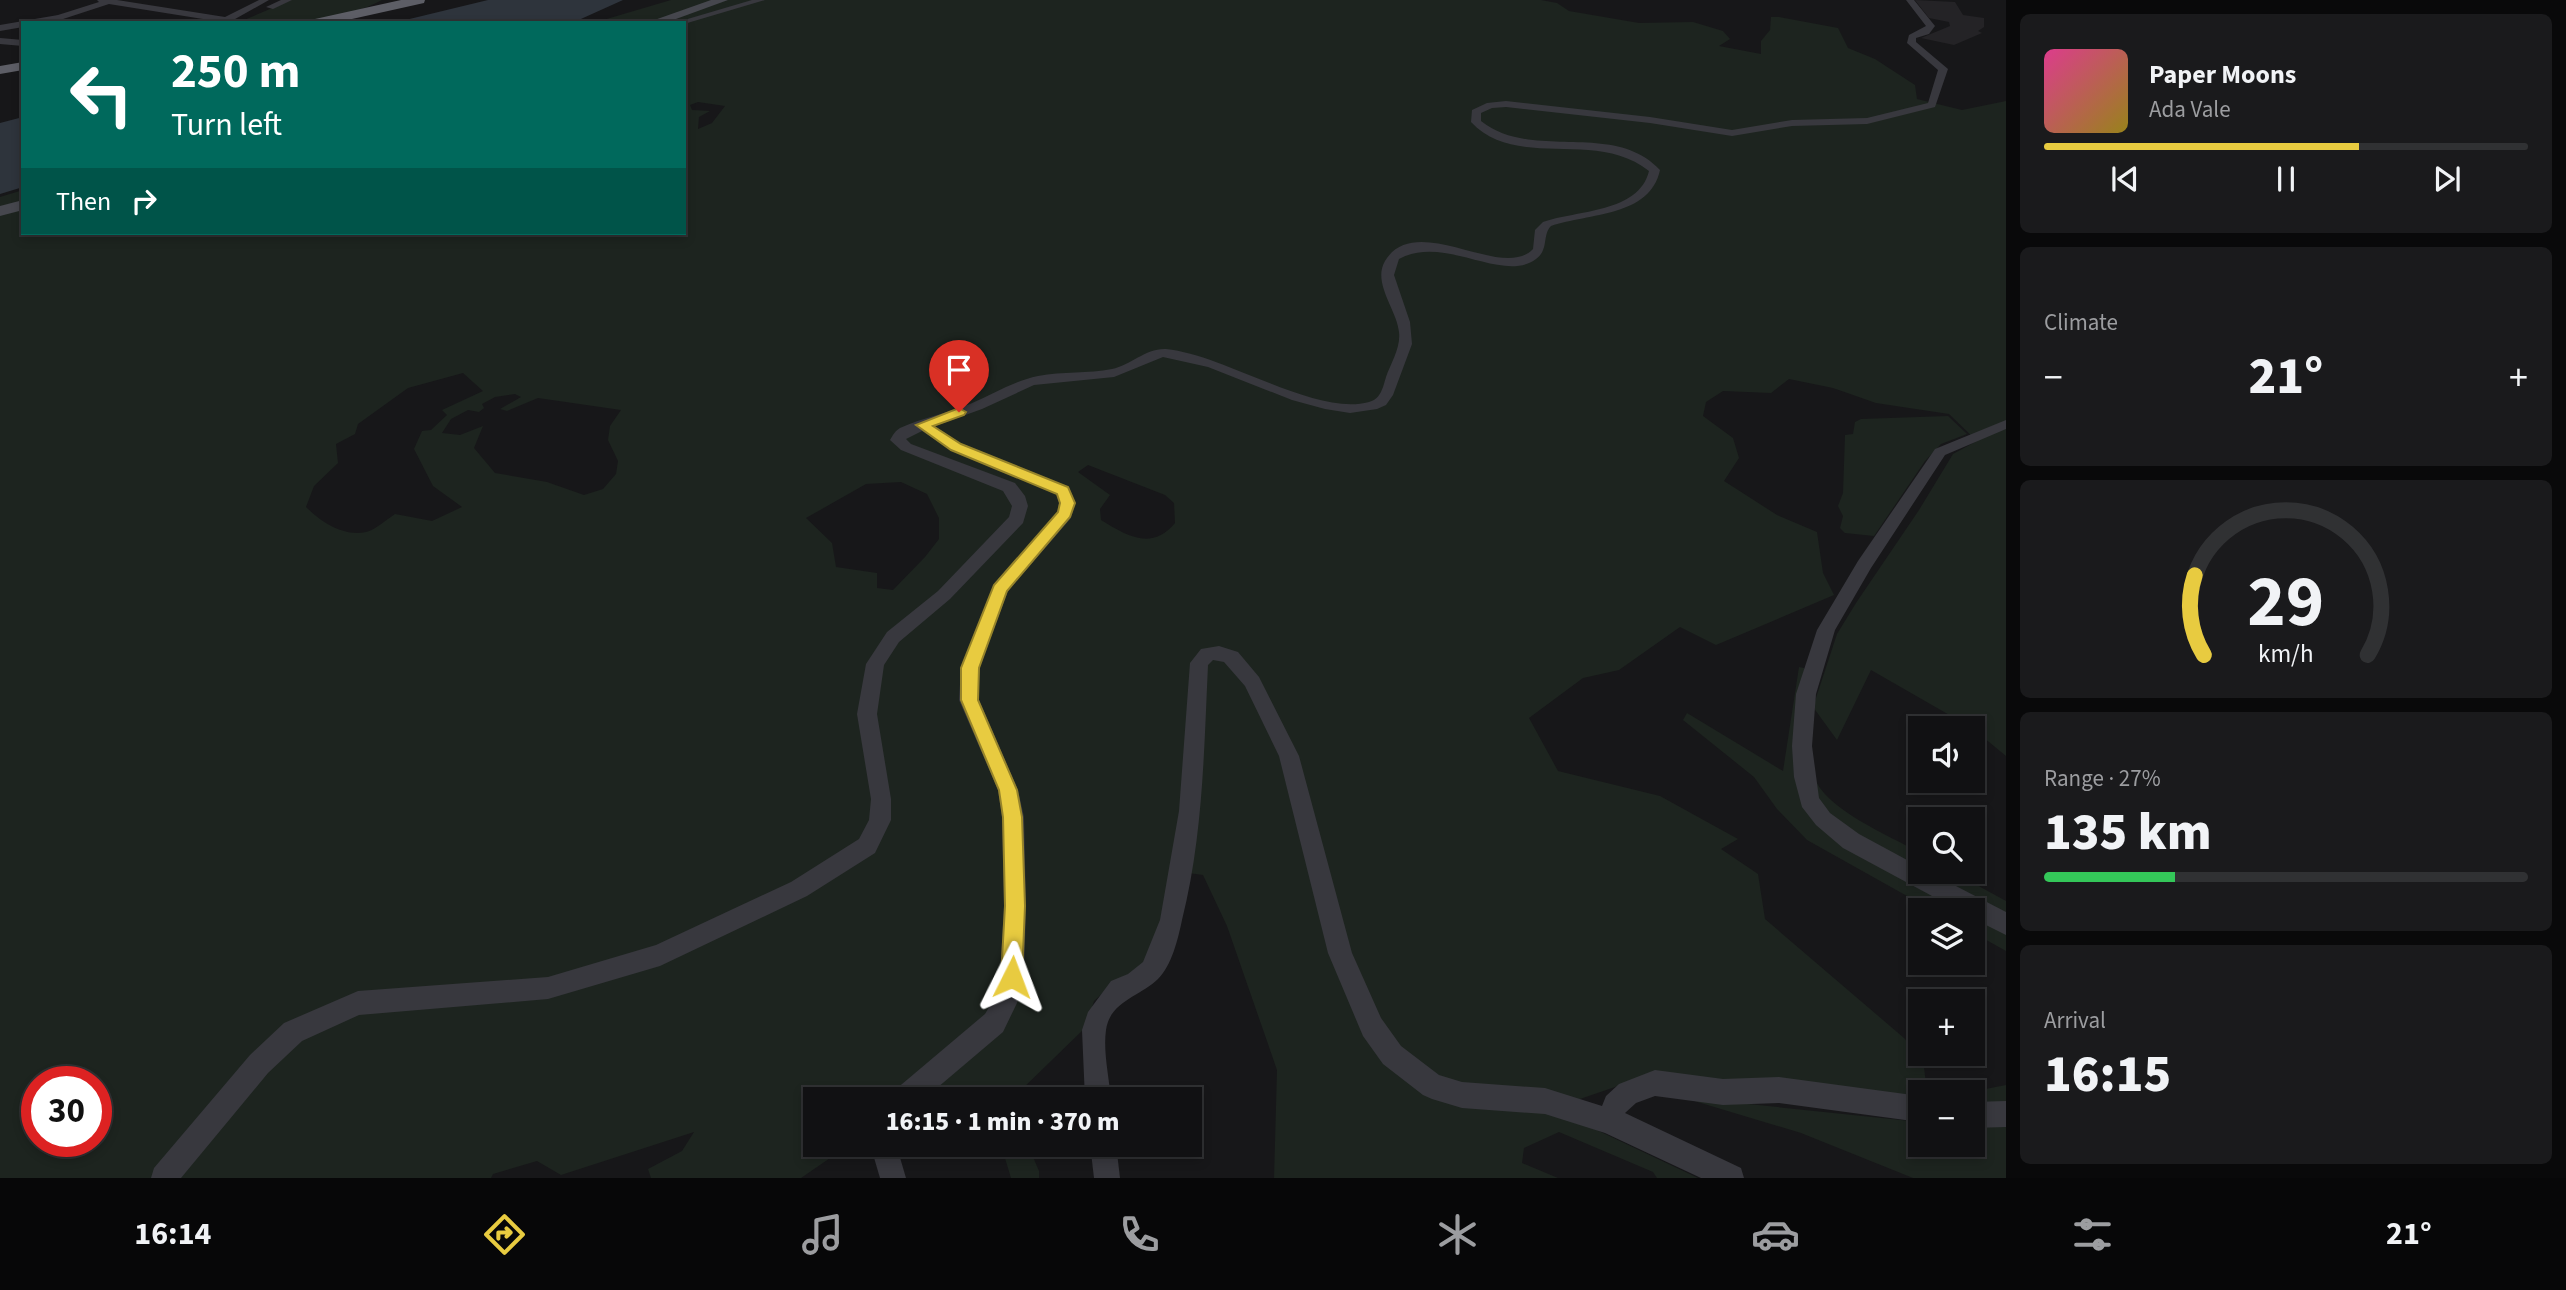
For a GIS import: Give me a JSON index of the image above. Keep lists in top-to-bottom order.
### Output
{
  "page": {
    "turn": ["250 m", "Turn left"],
    "song": ["Paper Moons", "Ada Vale"],
    "then": "Then",
    "tile": [
      "Climate",
      ["Range · 27%", "135 km"],
      ["Arrival", "16:15"]
    ],
    "heat": ["−", "21°", "+"],
    "map_buttons": ["+", "−"],
    "limit": "30",
    "trip": "16:15 · 1 min · 370 m",
    "tabs": ["16:14", "21°"],
    "gauge": ["29", "km/h"]
  }
}
